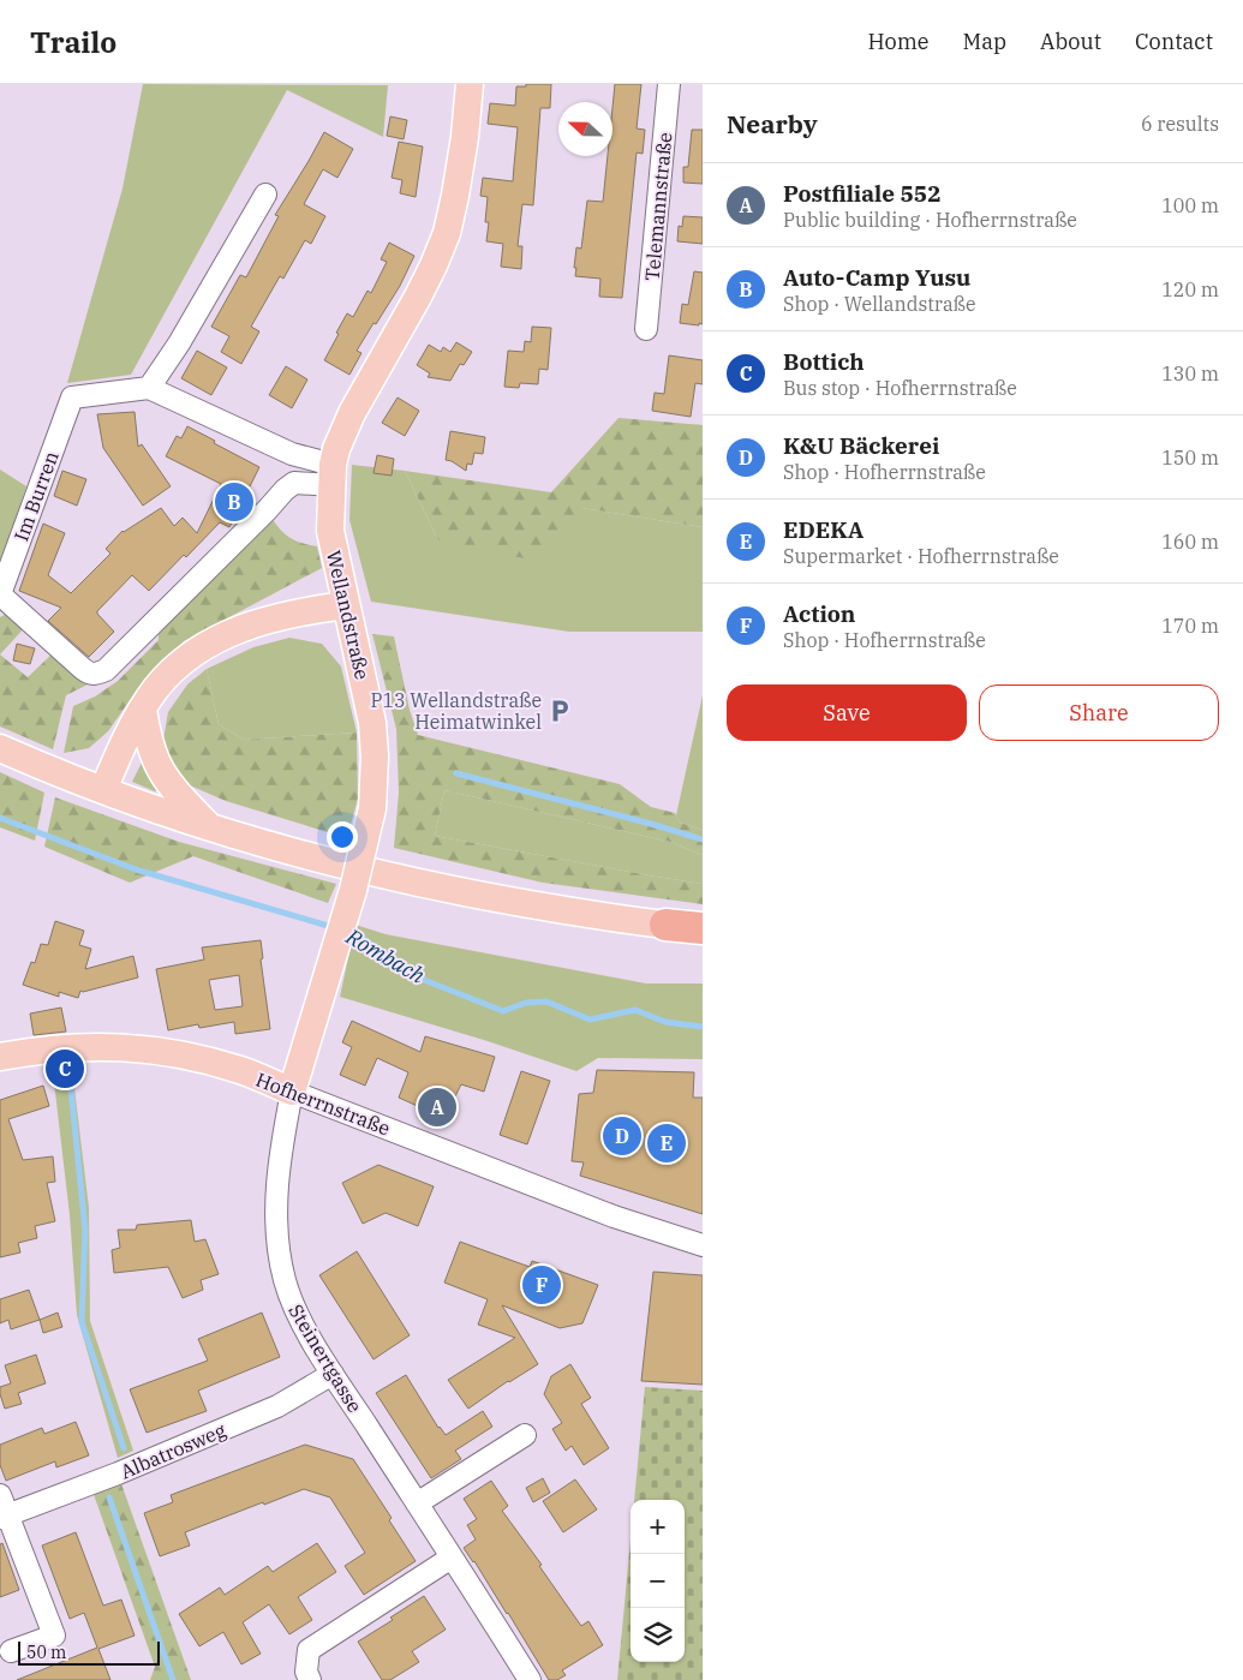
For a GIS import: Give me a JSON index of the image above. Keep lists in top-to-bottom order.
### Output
{
  "streets": {
    "main road": ["Wellandstraße", "Hofherrnstraße"],
    "street": [
      "Telemannstraße",
      "Im Burren",
      "Steinertgasse",
      "Albatrosweg"
    ]
  },
  "crossings": [
    ["Wellandstraße", "Hofherrnstraße"],
    ["Wellandstraße", "Steinertgasse"],
    ["Hofherrnstraße", "Steinertgasse"],
    ["Steinertgasse", "Albatrosweg"]
  ],
  "water": ["Rombach"],
  "places": {
    "parking": ["P13 Wellandstraße Heimatwinkel"]
  },
  "scale_bar": "50 m",
  "north": "left",
  "page": {
    "header": "Trailo",
    "nav": [
      "Home",
      "Map",
      "About",
      "Contact"
    ],
    "heading": ["Nearby", "6 results"],
    "list": [
      {
        "mark": "A",
        "name": "Postfiliale 552",
        "note": "Public building · Hofherrnstraße",
        "value": "100 m"
      },
      {
        "mark": "B",
        "name": "Auto-Camp Yusu",
        "note": "Shop · Wellandstraße",
        "value": "120 m"
      },
      {
        "mark": "C",
        "name": "Bottich",
        "note": "Bus stop · Hofherrnstraße",
        "value": "130 m"
      },
      {
        "mark": "D",
        "name": "K&U Bäckerei",
        "note": "Shop · Hofherrnstraße",
        "value": "150 m"
      },
      {
        "mark": "E",
        "name": "EDEKA",
        "note": "Supermarket · Hofherrnstraße",
        "value": "160 m"
      },
      {
        "mark": "F",
        "name": "Action",
        "note": "Shop · Hofherrnstraße",
        "value": "170 m"
      }
    ],
    "pins": [
      "B",
      "C",
      "A",
      "D",
      "E",
      "F"
    ],
    "buttons": ["Save", "Share"],
    "map_buttons": ["+", "−"],
    "scale": "50 m"
  }
}
